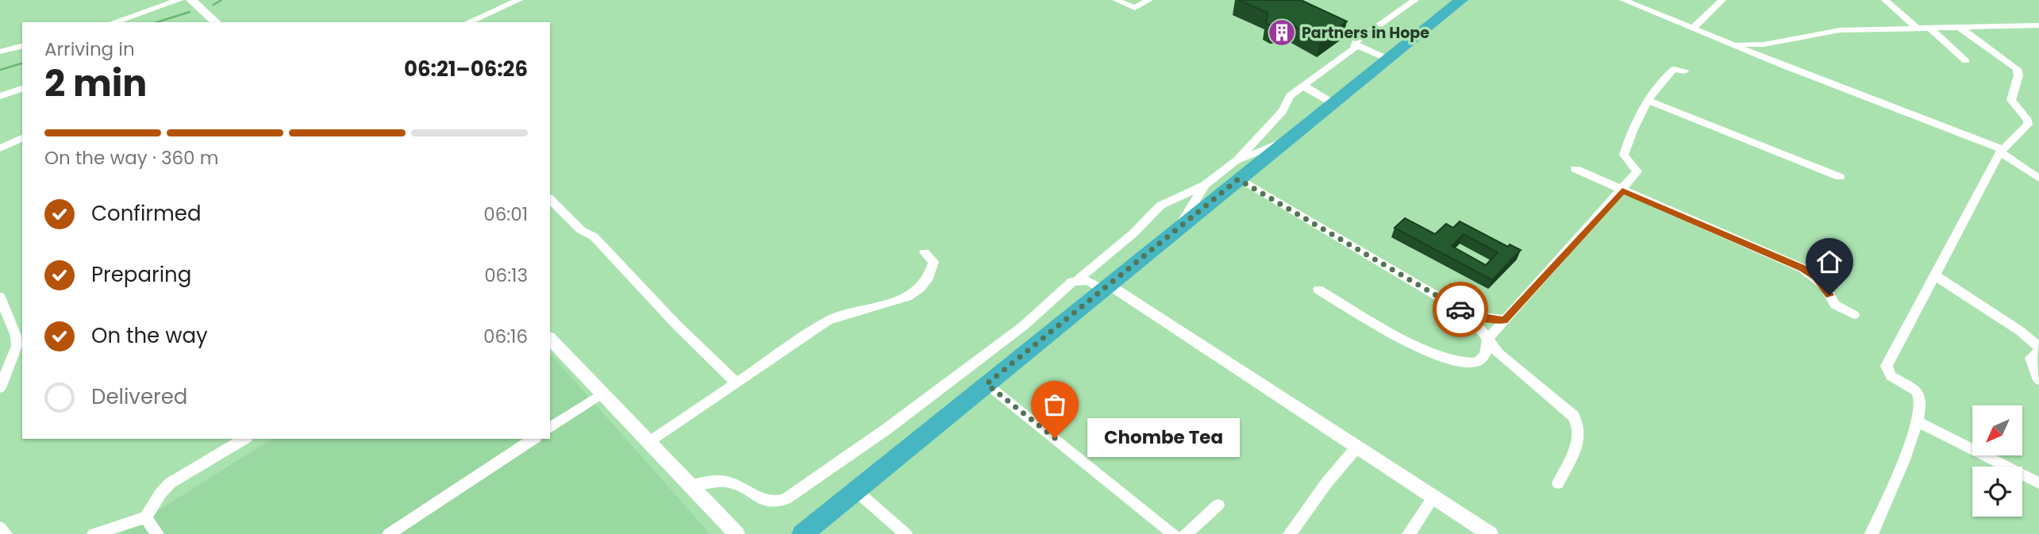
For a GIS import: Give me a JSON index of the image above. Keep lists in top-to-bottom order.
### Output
{
  "places": {
    "building": ["Partners in Hope"],
    "other": ["Chombe Tea"]
  },
  "north": "bottom left",
  "page": {
    "heading": ["2 min", "Arriving in", "06:21–06:26"],
    "bar": "On the way · 360 m",
    "list": [
      ["Confirmed", "06:01"],
      ["Preparing", "06:13"],
      ["On the way", "06:16"],
      "Delivered"
    ],
    "bubble": "Chombe Tea"
  }
}
